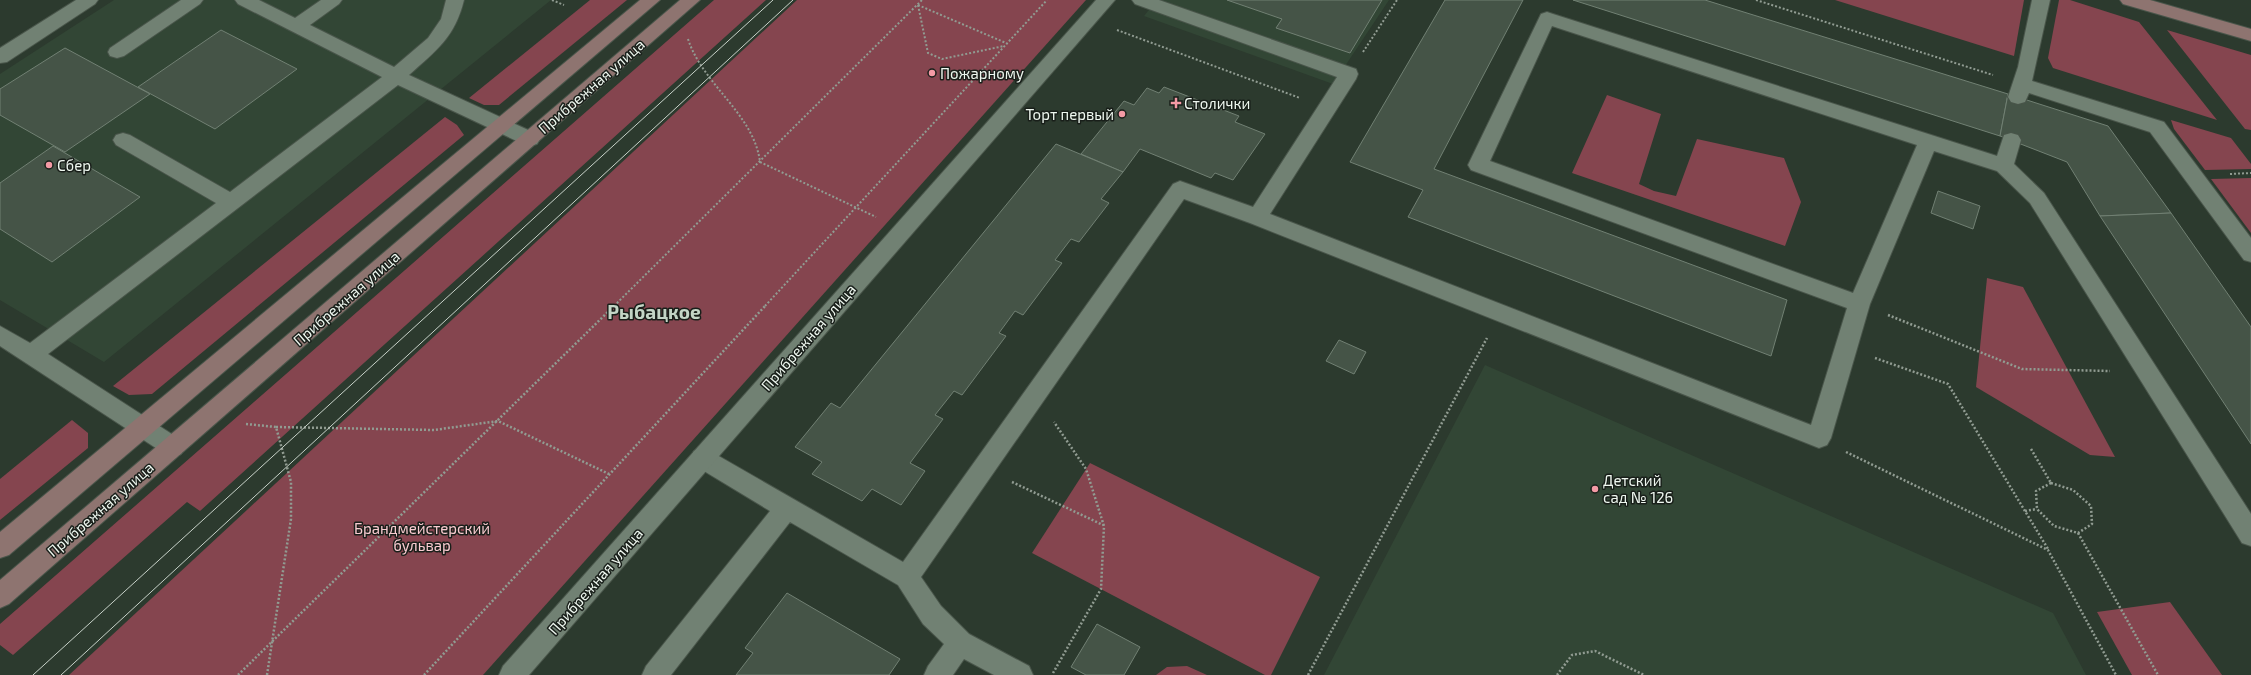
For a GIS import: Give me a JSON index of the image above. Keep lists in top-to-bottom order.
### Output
{
  "streets": {
    "street": ["Прибрежная улица"]
  },
  "districts": ["Рыбацкое"],
  "parks": ["Брандмейстерский бульвар"],
  "places": {
    "other": [
      "Пожарному",
      "Торт первый",
      "Сбер",
      "Детский сад № 126"
    ],
    "health": ["Столички"]
  }
}
